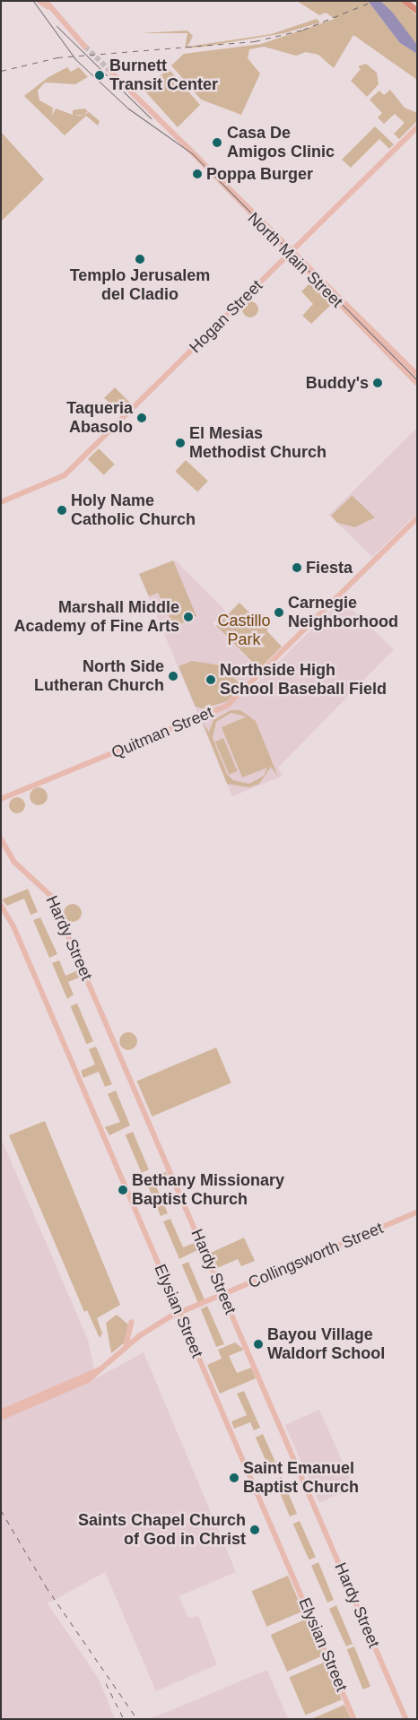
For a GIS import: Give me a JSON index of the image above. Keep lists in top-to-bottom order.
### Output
{
  "streets": {
    "main road": [
      "North Main Street",
      "Hogan Street",
      "Quitman Street",
      "Hardy Street",
      "Collingsworth Street",
      "Elysian Street"
    ]
  },
  "crossings": [
    ["North Main Street", "Hogan Street"],
    ["Hardy Street", "Collingsworth Street"],
    ["Collingsworth Street", "Elysian Street"]
  ],
  "parks": ["Castillo Park"],
  "places": [
    "Burnett Transit Center",
    "Casa De Amigos Clinic",
    "Poppa Burger",
    "Templo Jerusalem del Cladio",
    "Buddy's",
    "Taqueria Abasolo",
    "El Mesias Methodist Church",
    "Holy Name Catholic Church",
    "Fiesta",
    "Carnegie Neighborhood",
    "Marshall Middle Academy of Fine Arts",
    "North Side Lutheran Church",
    "Northside High School Baseball Field",
    "Bethany Missionary Baptist Church",
    "Bayou Village Waldorf School",
    "Saint Emanuel Baptist Church",
    "Saints Chapel Church of God in Christ"
  ]
}
